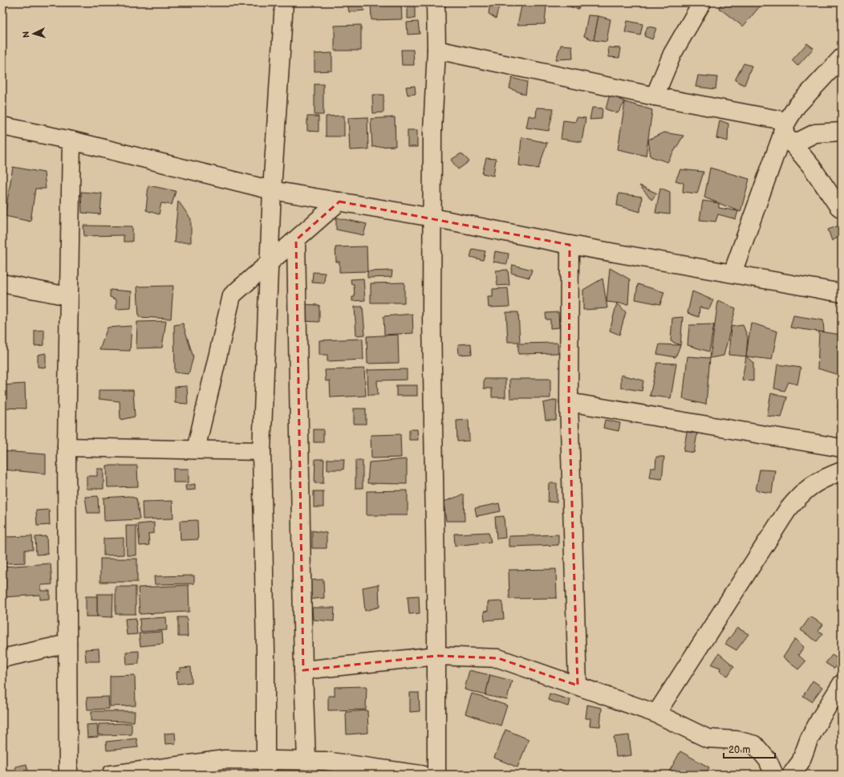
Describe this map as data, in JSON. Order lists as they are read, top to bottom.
{
  "scale_bar": "20 m",
  "north": "left"
}
